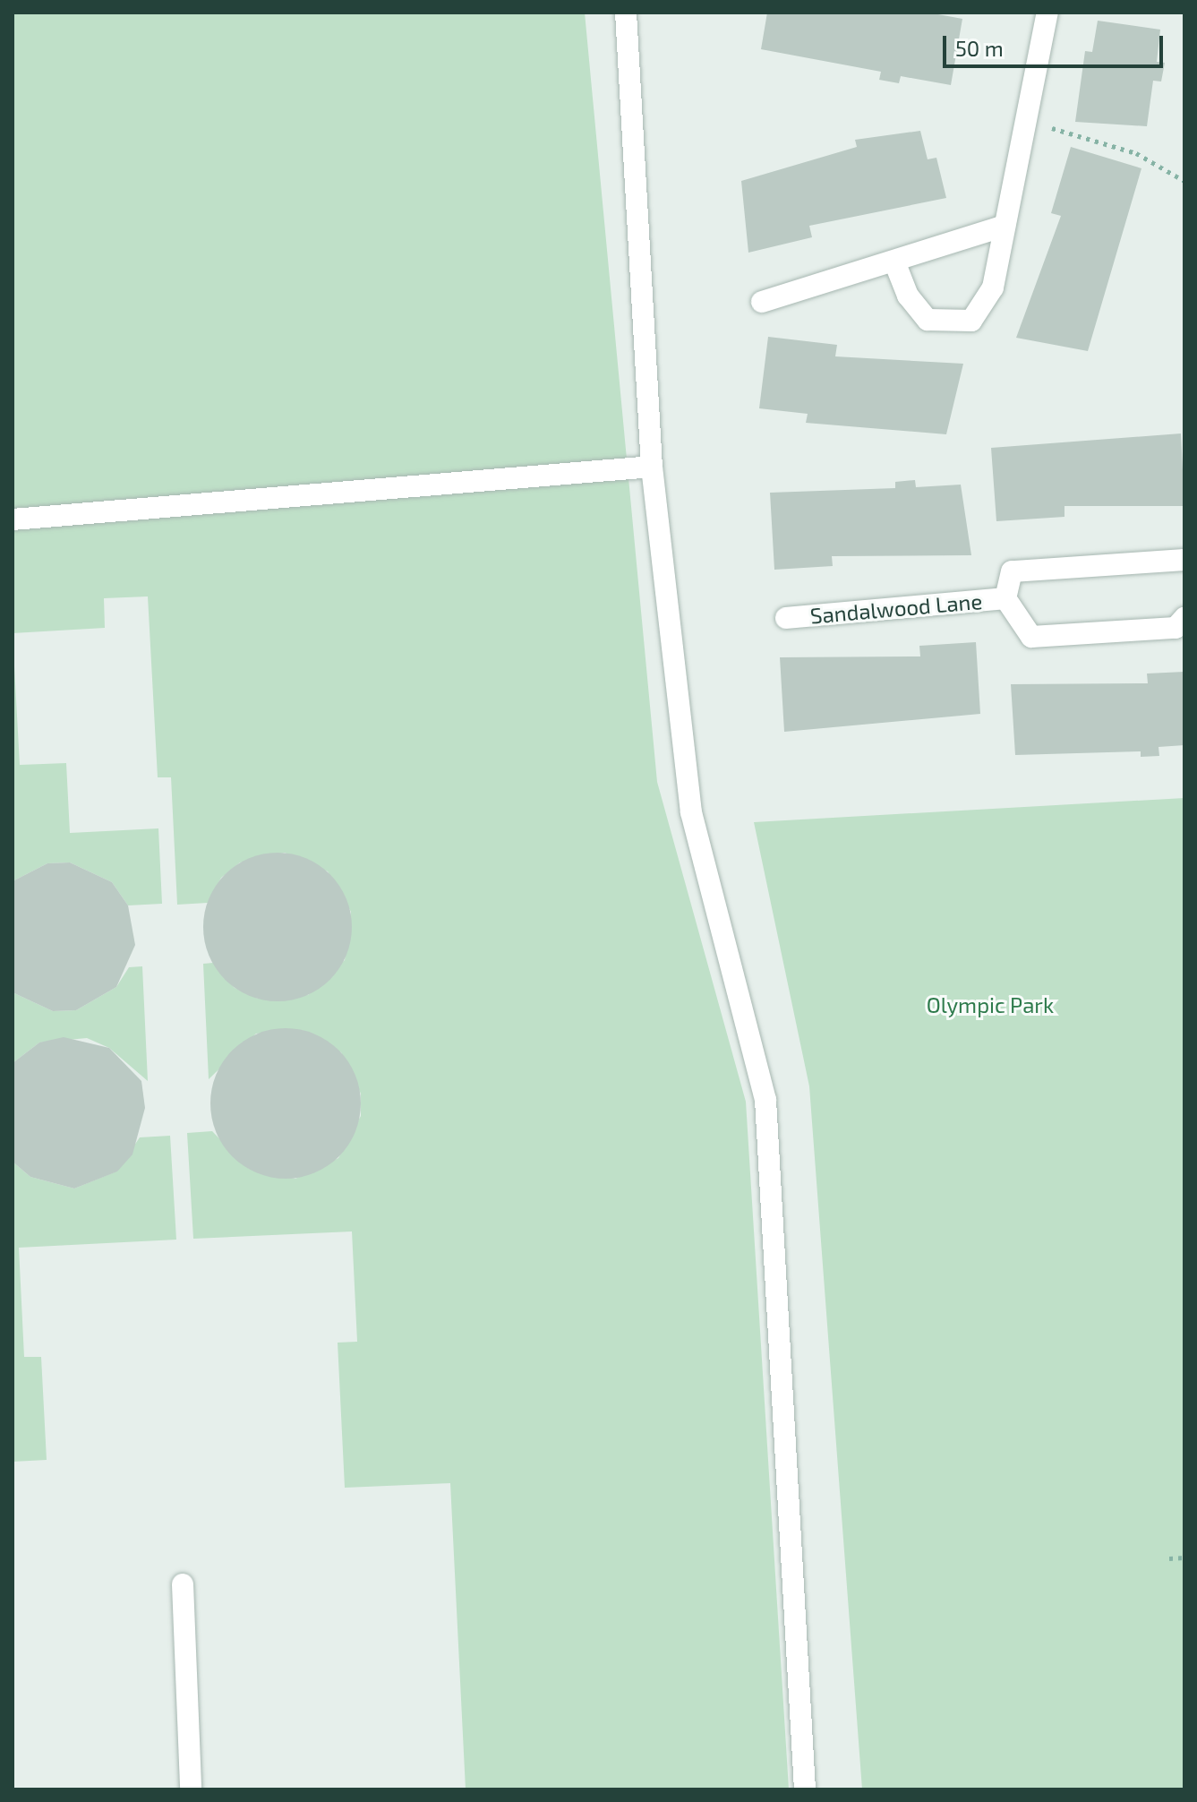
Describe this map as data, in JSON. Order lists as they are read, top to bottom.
{
  "streets": {
    "street": ["Sandalwood Lane"]
  },
  "parks": ["Olympic Park"],
  "scale_bar": "50 m"
}
